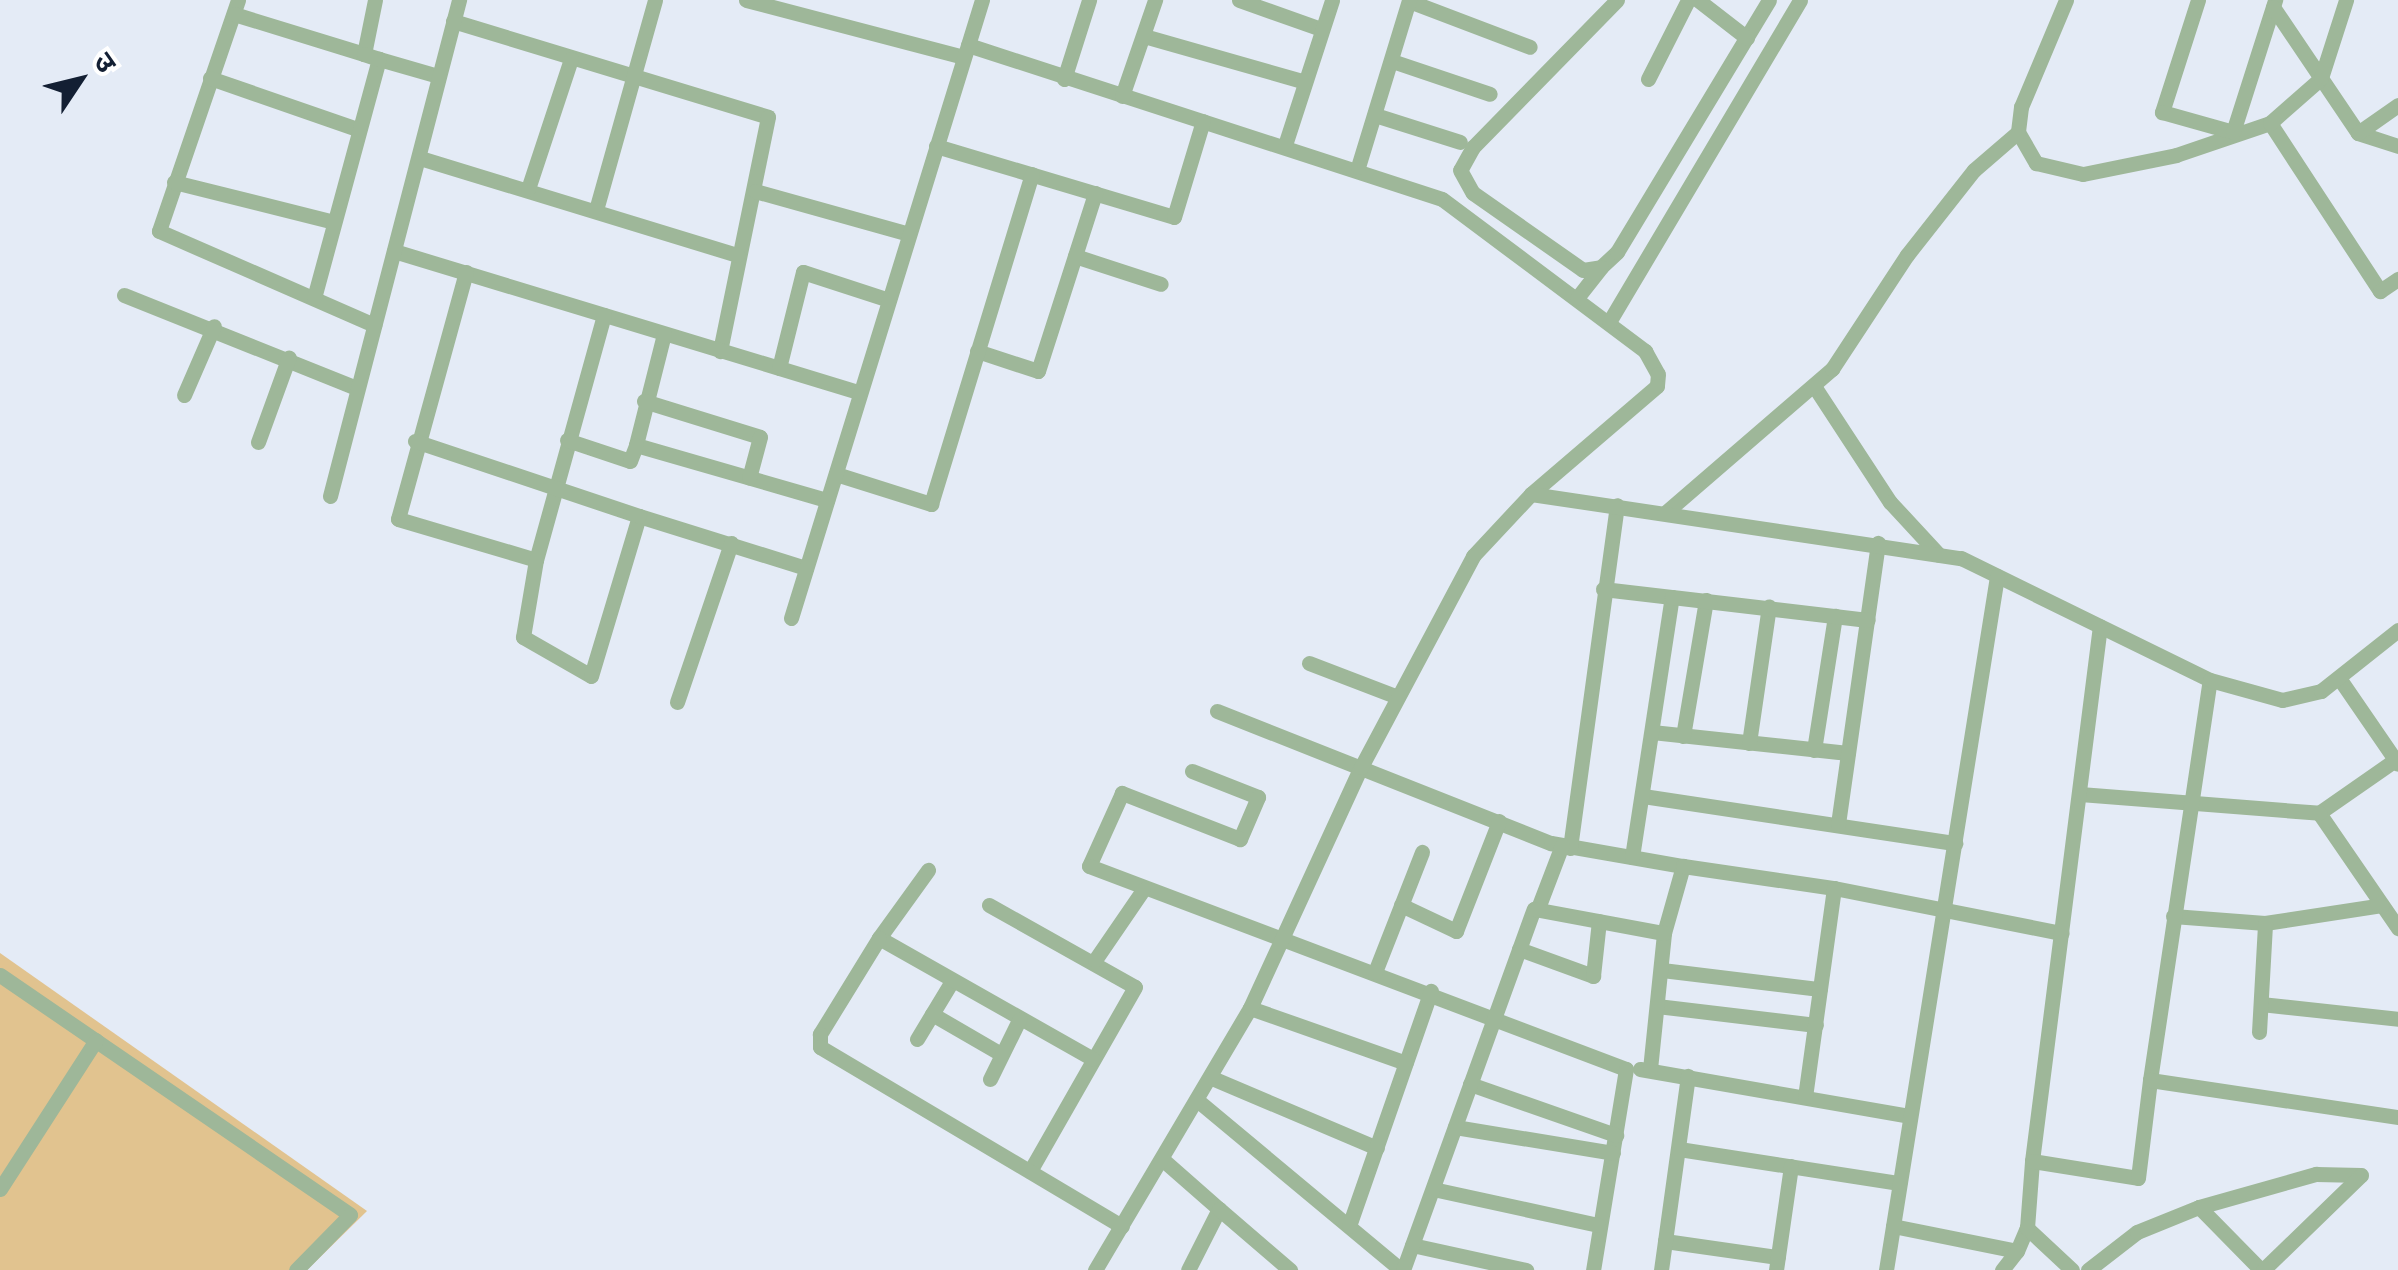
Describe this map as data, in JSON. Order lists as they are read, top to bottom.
{
  "north": "top right"
}
